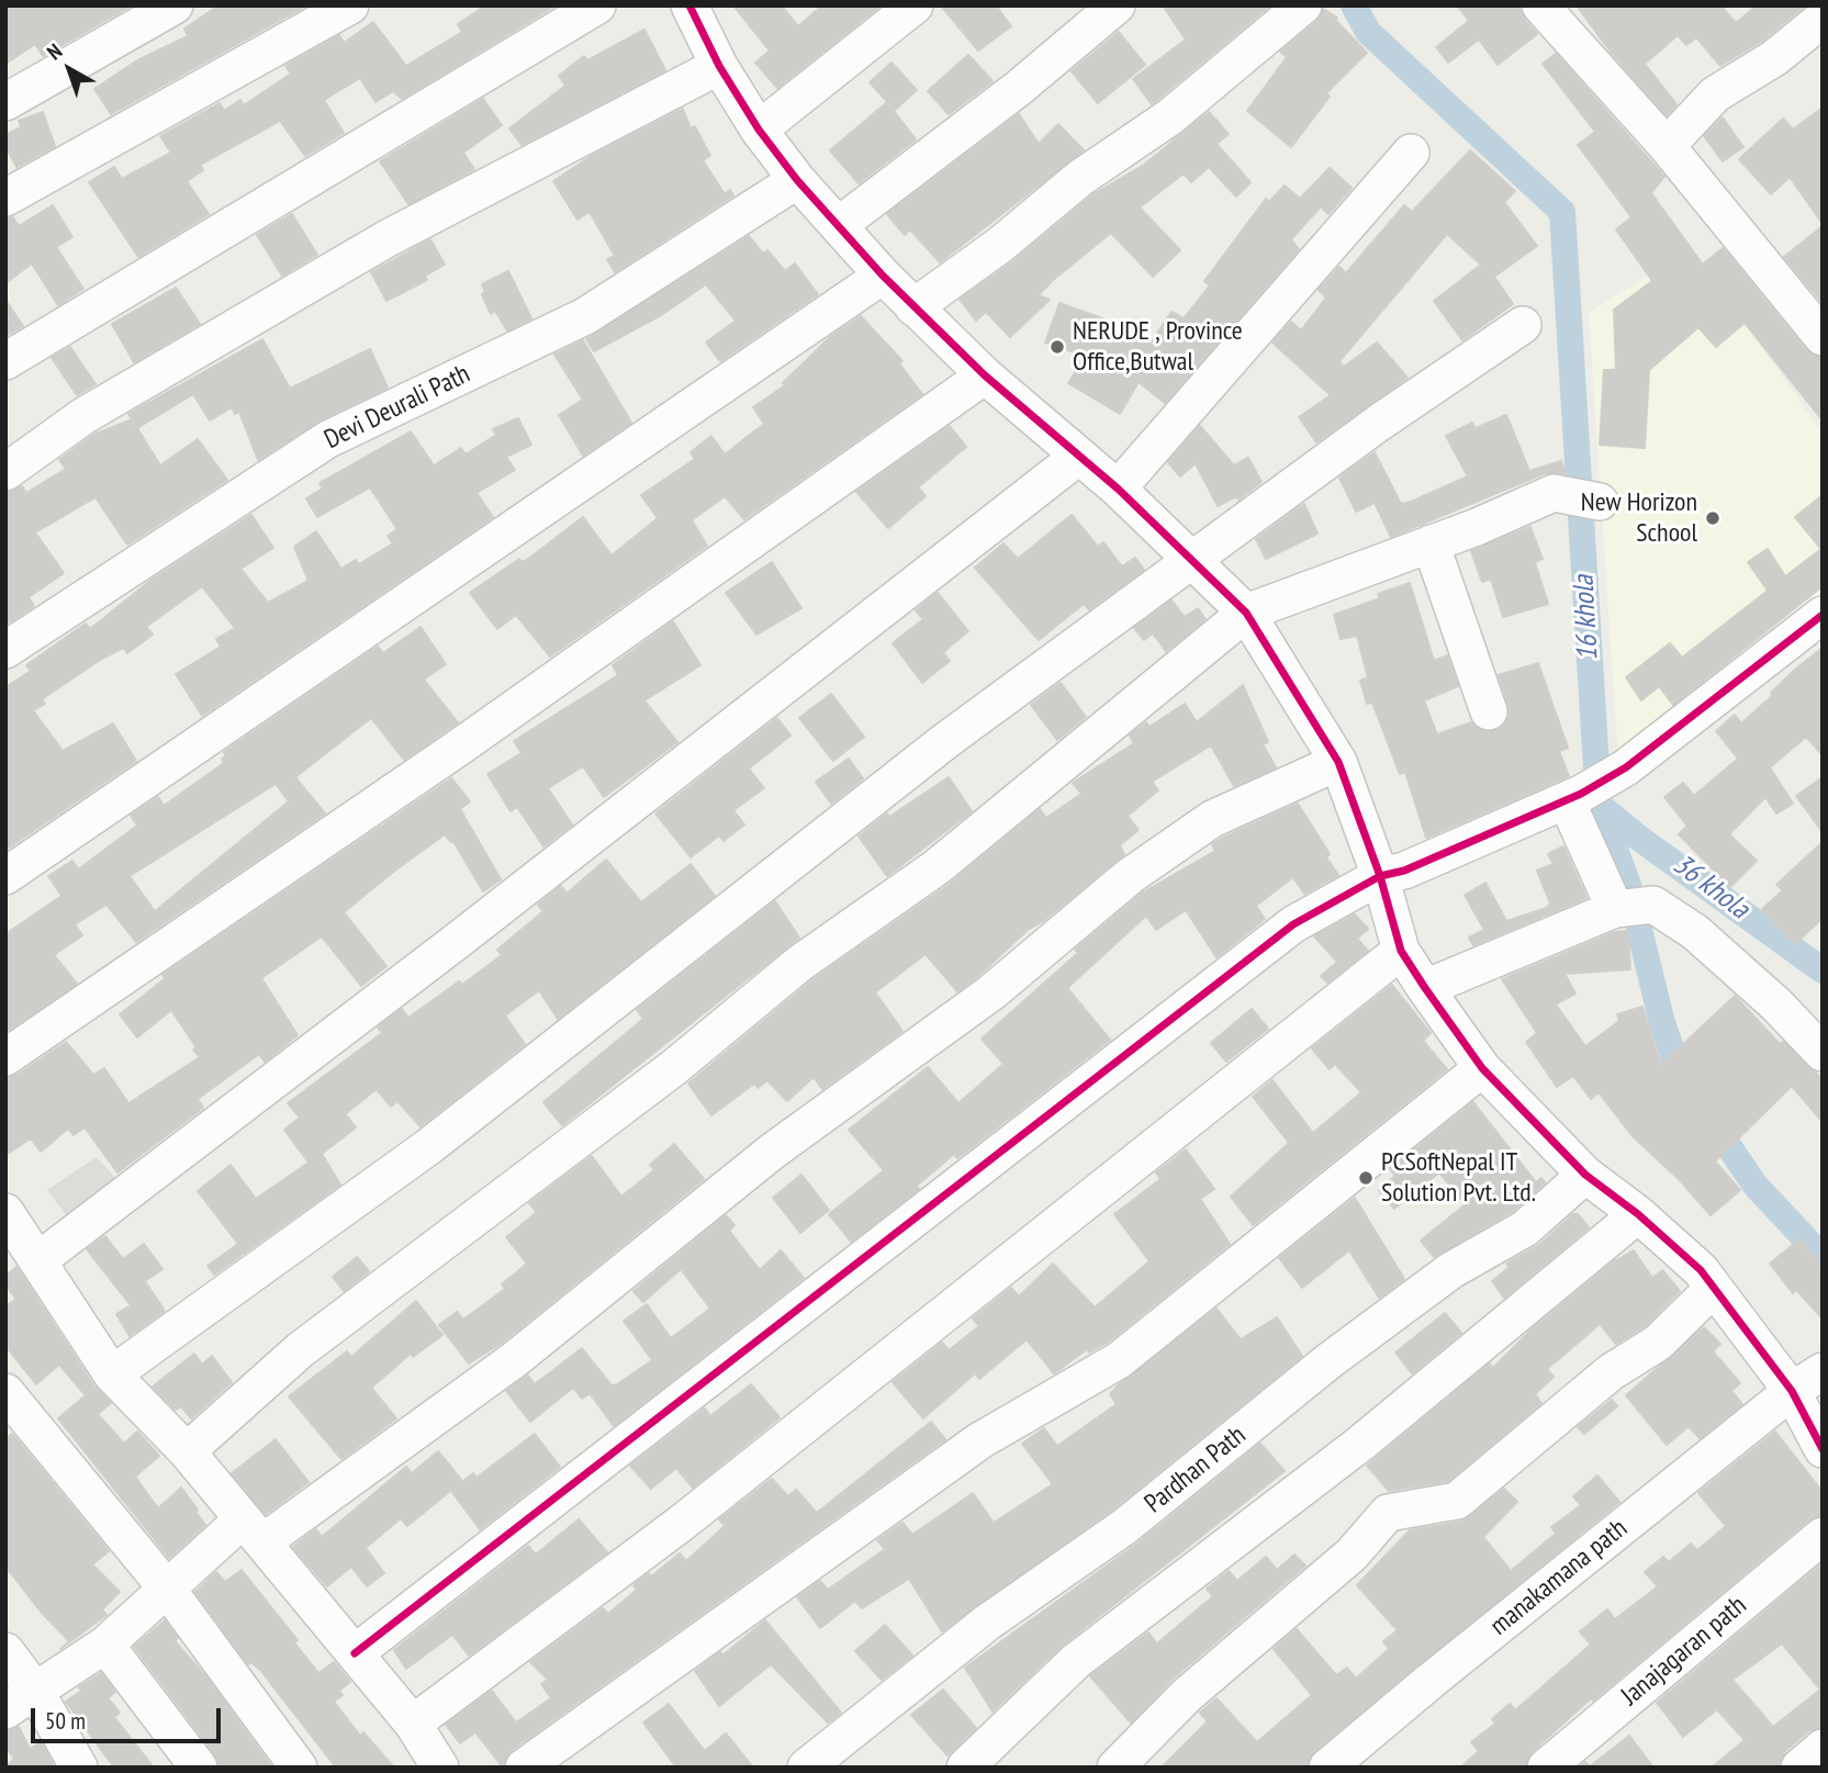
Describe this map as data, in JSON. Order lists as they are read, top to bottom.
{
  "streets": {
    "street": [
      "Devi Deurali Path",
      "Pardhan Path",
      "manakamana path",
      "Janajagaran path"
    ]
  },
  "water": ["16 khola", "36 khola"],
  "places": ["NERUDE , Province Office,Butwal", "New Horizon School", "PCSoftNepal IT Solution Pvt. Ltd."],
  "scale_bar": "50 m",
  "north": "top left"
}
